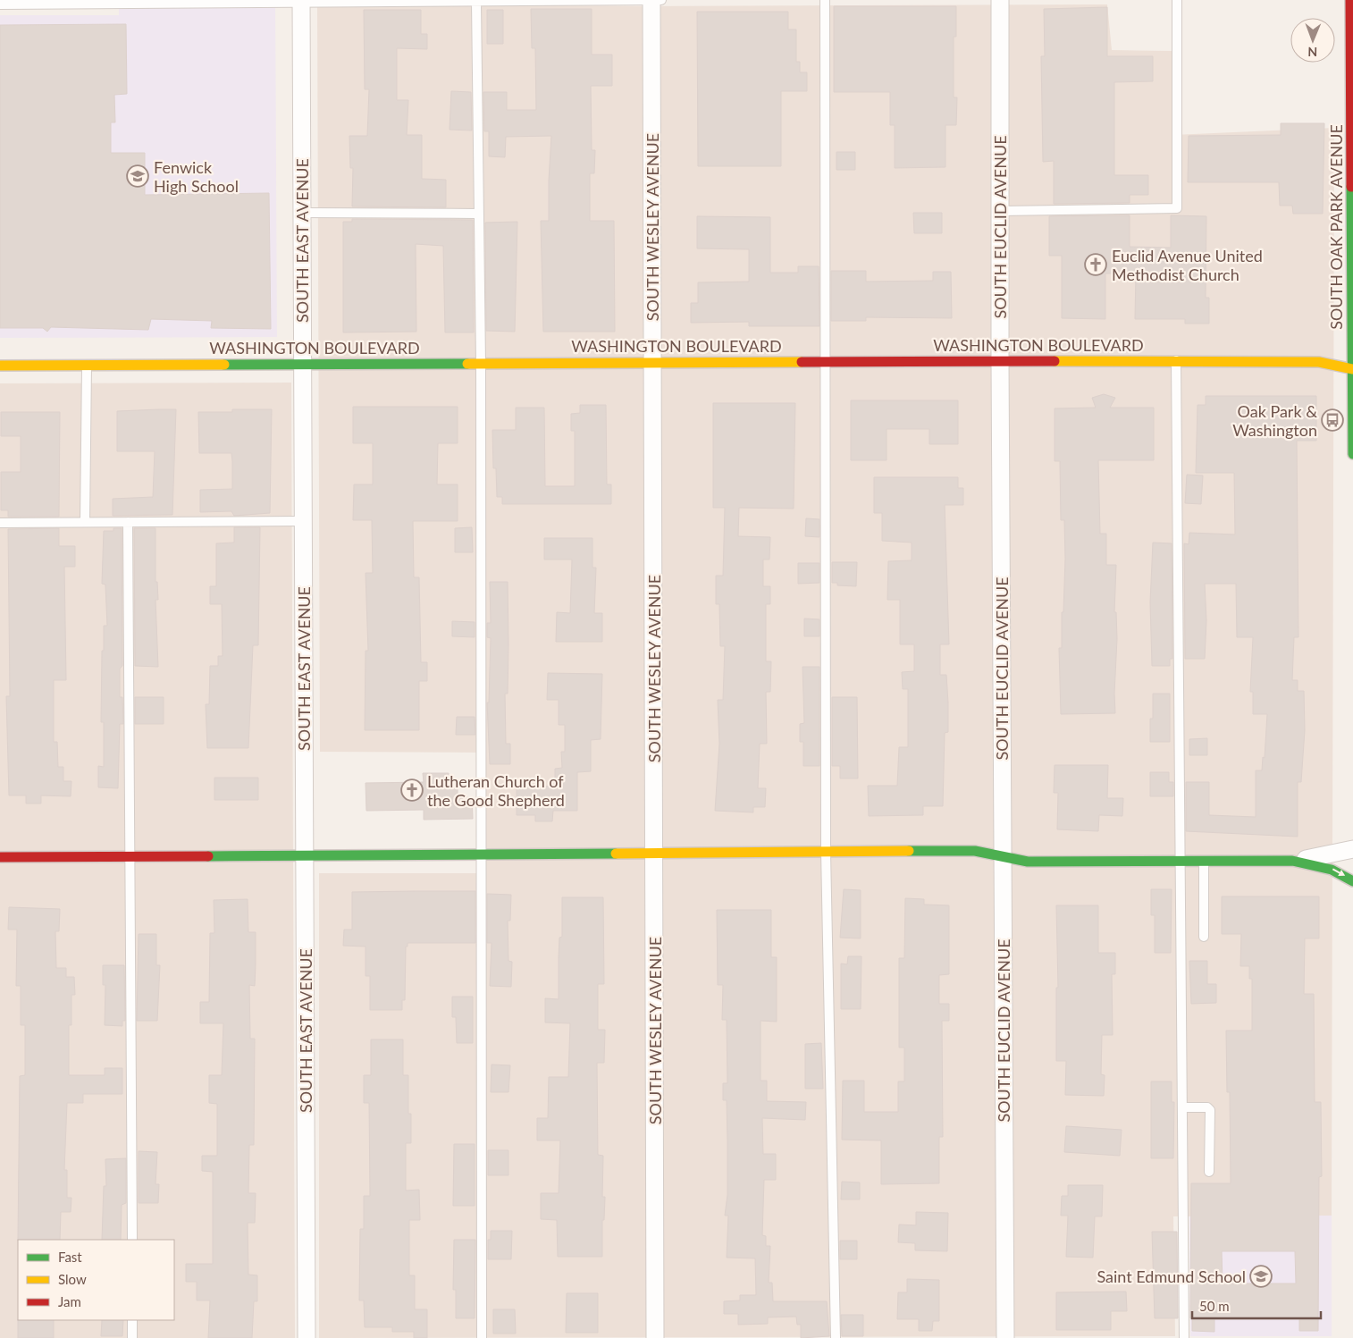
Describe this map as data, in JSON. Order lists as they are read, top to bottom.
{
  "streets": {
    "street": [
      "SOUTH WESLEY AVENUE",
      "SOUTH EUCLID AVENUE",
      "SOUTH OAK PARK AVENUE",
      "SOUTH EAST AVENUE",
      "WASHINGTON BOULEVARD"
    ]
  },
  "crossings": [
    ["SOUTH WESLEY AVENUE", "WASHINGTON BOULEVARD"],
    ["SOUTH EUCLID AVENUE", "WASHINGTON BOULEVARD"],
    ["SOUTH OAK PARK AVENUE", "WASHINGTON BOULEVARD"],
    ["SOUTH EAST AVENUE", "WASHINGTON BOULEVARD"]
  ],
  "places": {
    "school or university": ["Fenwick High School", "Saint Edmund School"],
    "church": ["Euclid Avenue United Methodist Church", "Lutheran Church of the Good Shepherd"],
    "bus stop": ["Oak Park & Washington"]
  },
  "legend": ["Fast", "Slow", "Jam"],
  "scale_bar": "50 m",
  "north": "bottom"
}
